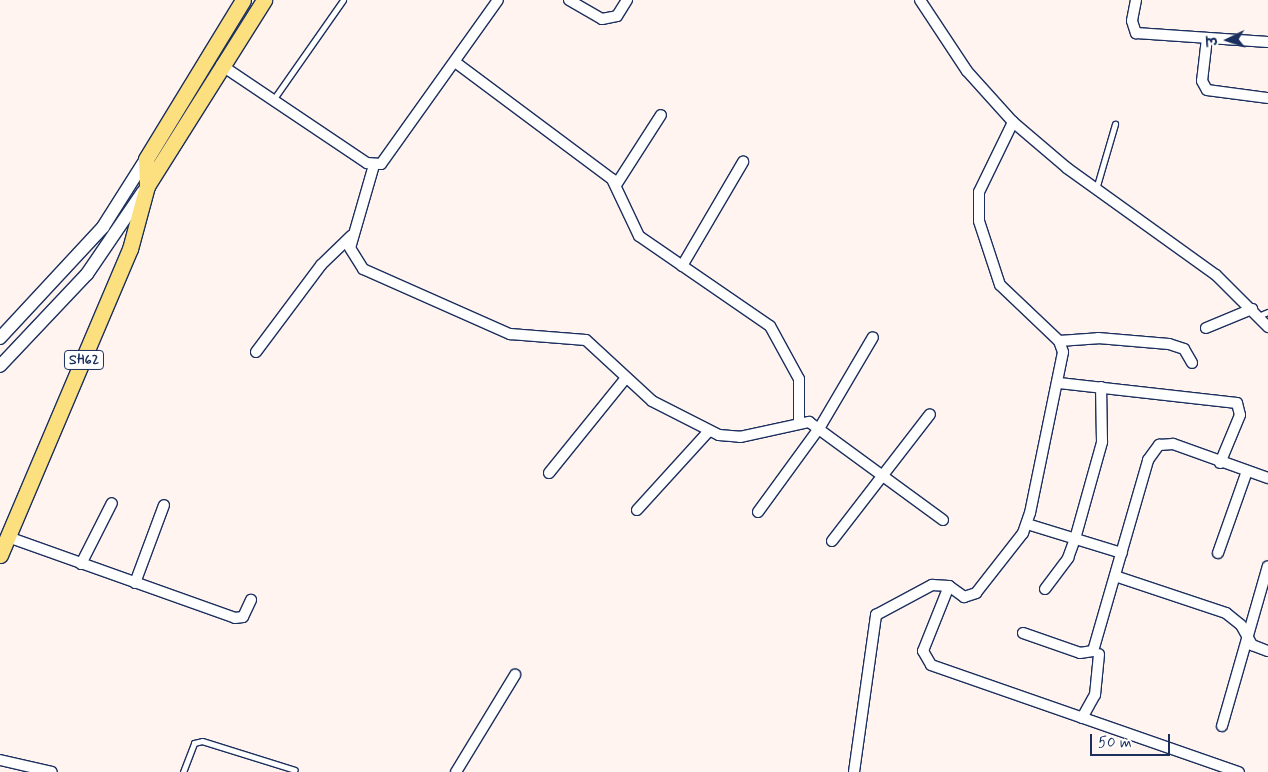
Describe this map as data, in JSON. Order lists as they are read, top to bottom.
{
  "streets": {
    "main road": ["SH62"]
  },
  "scale_bar": "50 m",
  "north": "left"
}
